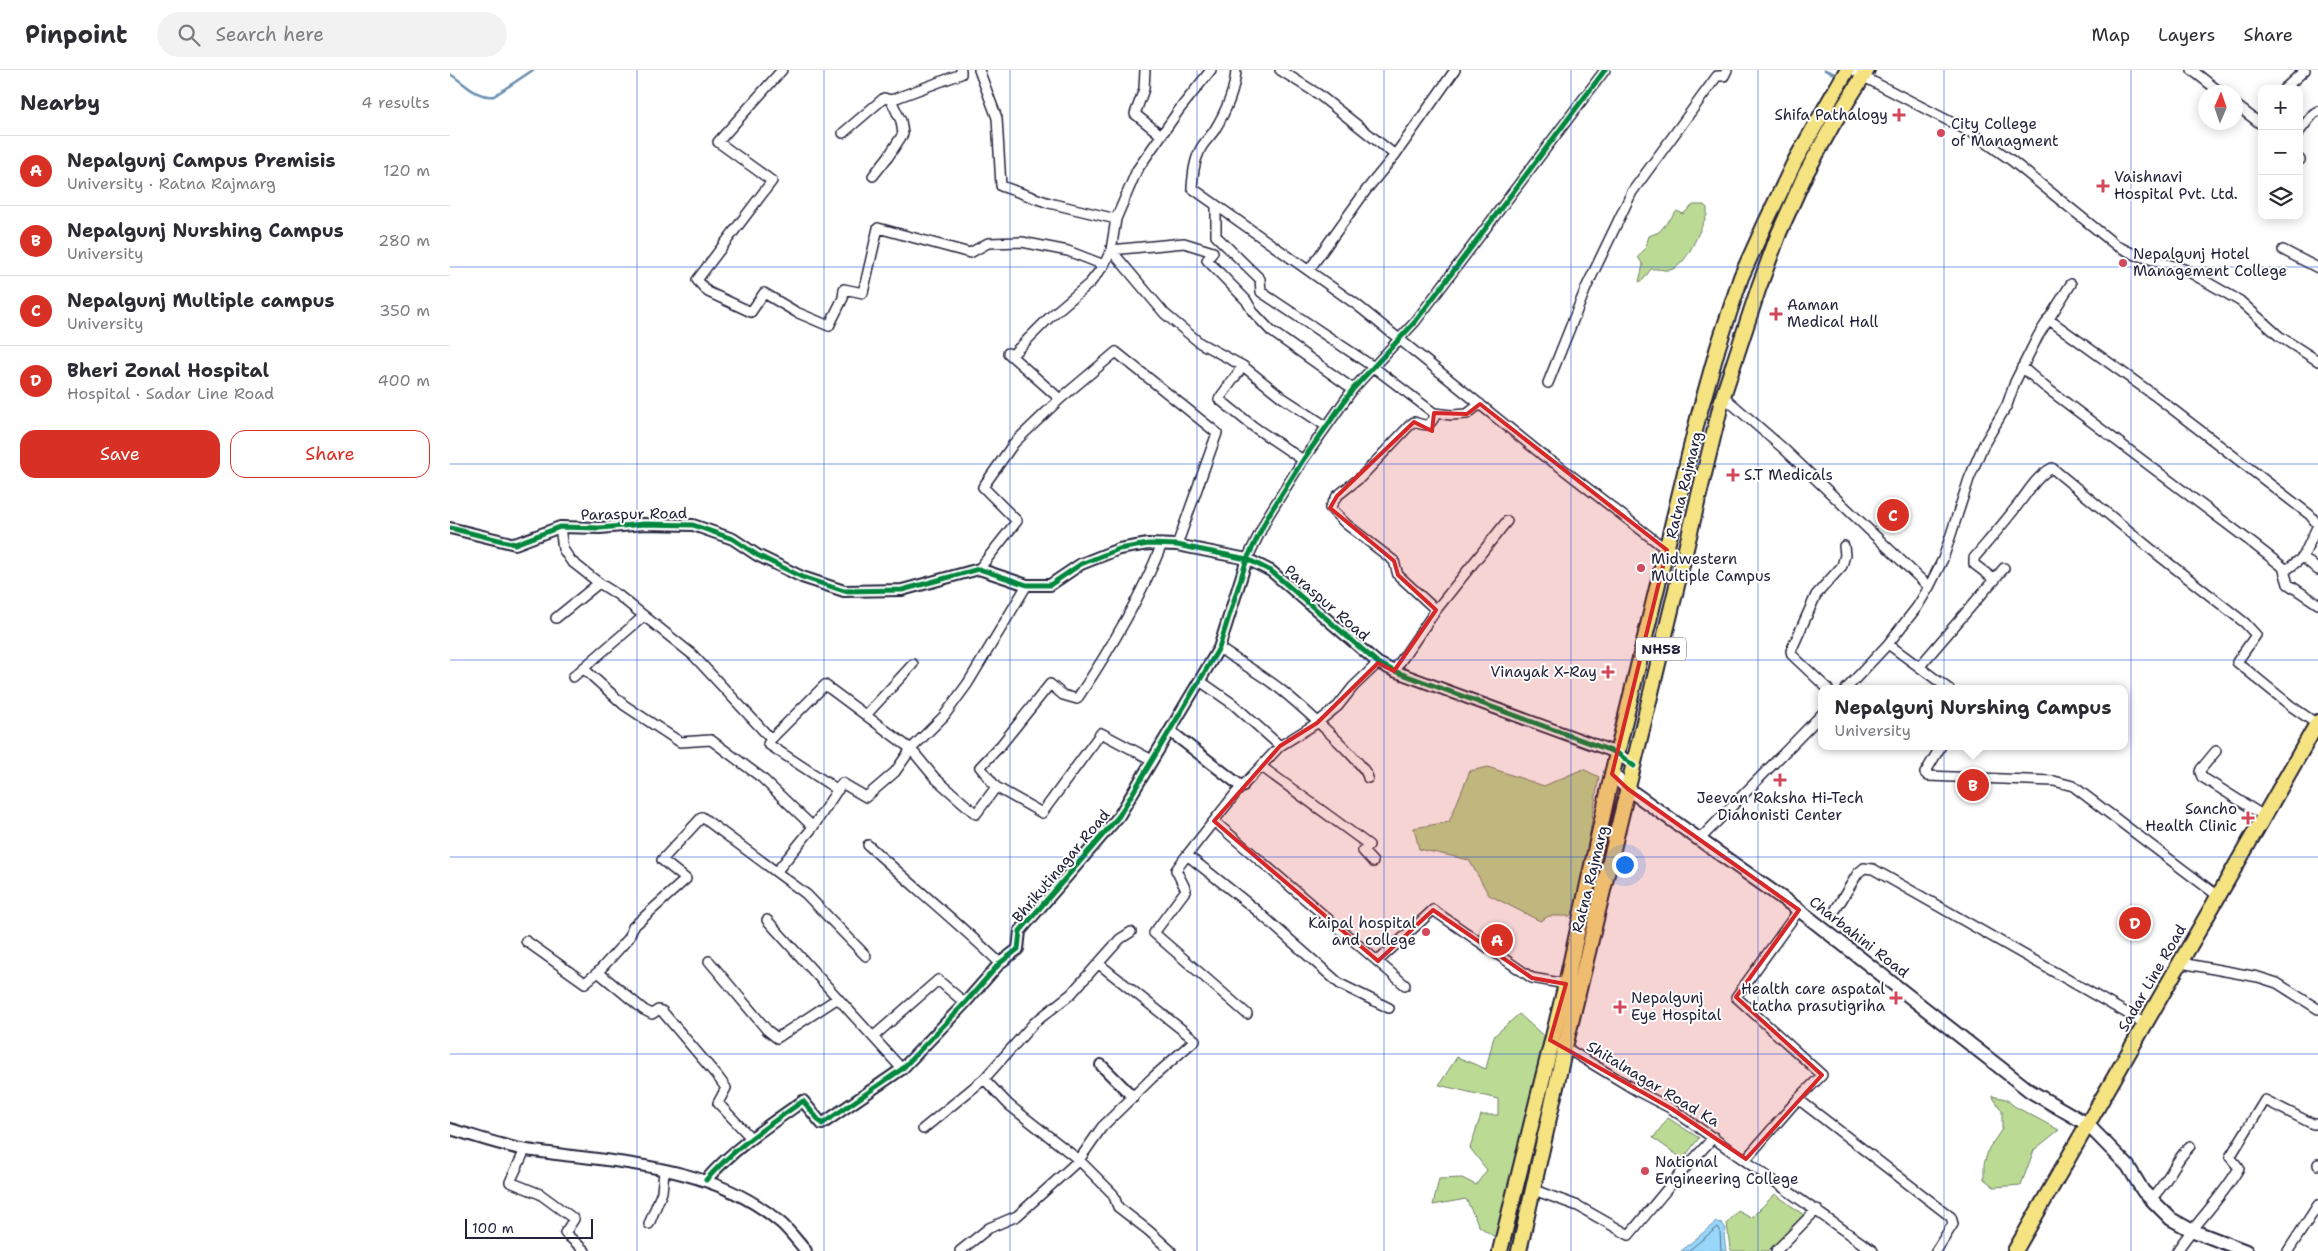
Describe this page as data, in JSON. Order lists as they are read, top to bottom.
{
  "streets": {
    "main road": [
      "Ratna Rajmarg",
      "NH58",
      "Charbahini Road",
      "Sadar Line Road"
    ],
    "street": ["Paraspur Road", "Bhrikutinagar Road", "Shitalnagar Road Ka"]
  },
  "crossings": [
    ["Ratna Rajmarg", "Paraspur Road"],
    ["Ratna Rajmarg", "Charbahini Road"],
    ["Ratna Rajmarg", "Shitalnagar Road Ka"],
    ["Paraspur Road", "Bhrikutinagar Road"],
    ["Charbahini Road", "Sadar Line Road"]
  ],
  "places": {
    "health": [
      "Shifa Pathalogy",
      "Vaishnavi Hospital Pvt. Ltd.",
      "Aaman Medical Hall",
      "S.T Medicals",
      "Vinayak X-Ray",
      "Jeevan Raksha Hi-Tech Diahonisti Center",
      "Sancho Health Clinic",
      "Health care aspatal tatha prasutigriha",
      "Nepalgunj Eye Hospital"
    ],
    "other": [
      "City College of Managment",
      "Nepalgunj Hotel Management College",
      "Midwestern Multiple Campus",
      "Kaipal hospital and college",
      "National Engineering College"
    ]
  },
  "scale_bar": "100 m",
  "north": "top",
  "page": {
    "header": "Pinpoint",
    "search": "Search here",
    "nav": ["Map", "Layers", "Share"],
    "heading": ["Nearby", "4 results"],
    "map_buttons": ["+", "−"],
    "list": [
      {
        "mark": "A",
        "name": "Nepalgunj Campus Premisis",
        "note": "University · Ratna Rajmarg",
        "value": "120 m"
      },
      {
        "mark": "B",
        "name": "Nepalgunj Nurshing Campus",
        "note": "University",
        "value": "280 m"
      },
      {
        "mark": "C",
        "name": "Nepalgunj Multiple campus",
        "note": "University",
        "value": "350 m"
      },
      {
        "mark": "D",
        "name": "Bheri Zonal Hospital",
        "note": "Hospital · Sadar Line Road",
        "value": "400 m"
      }
    ],
    "buttons": ["Save", "Share"],
    "pins": [
      "C",
      "B",
      "D",
      "A"
    ],
    "popup": ["Nepalgunj Nurshing Campus", "University"],
    "scale": "100 m"
  }
}
